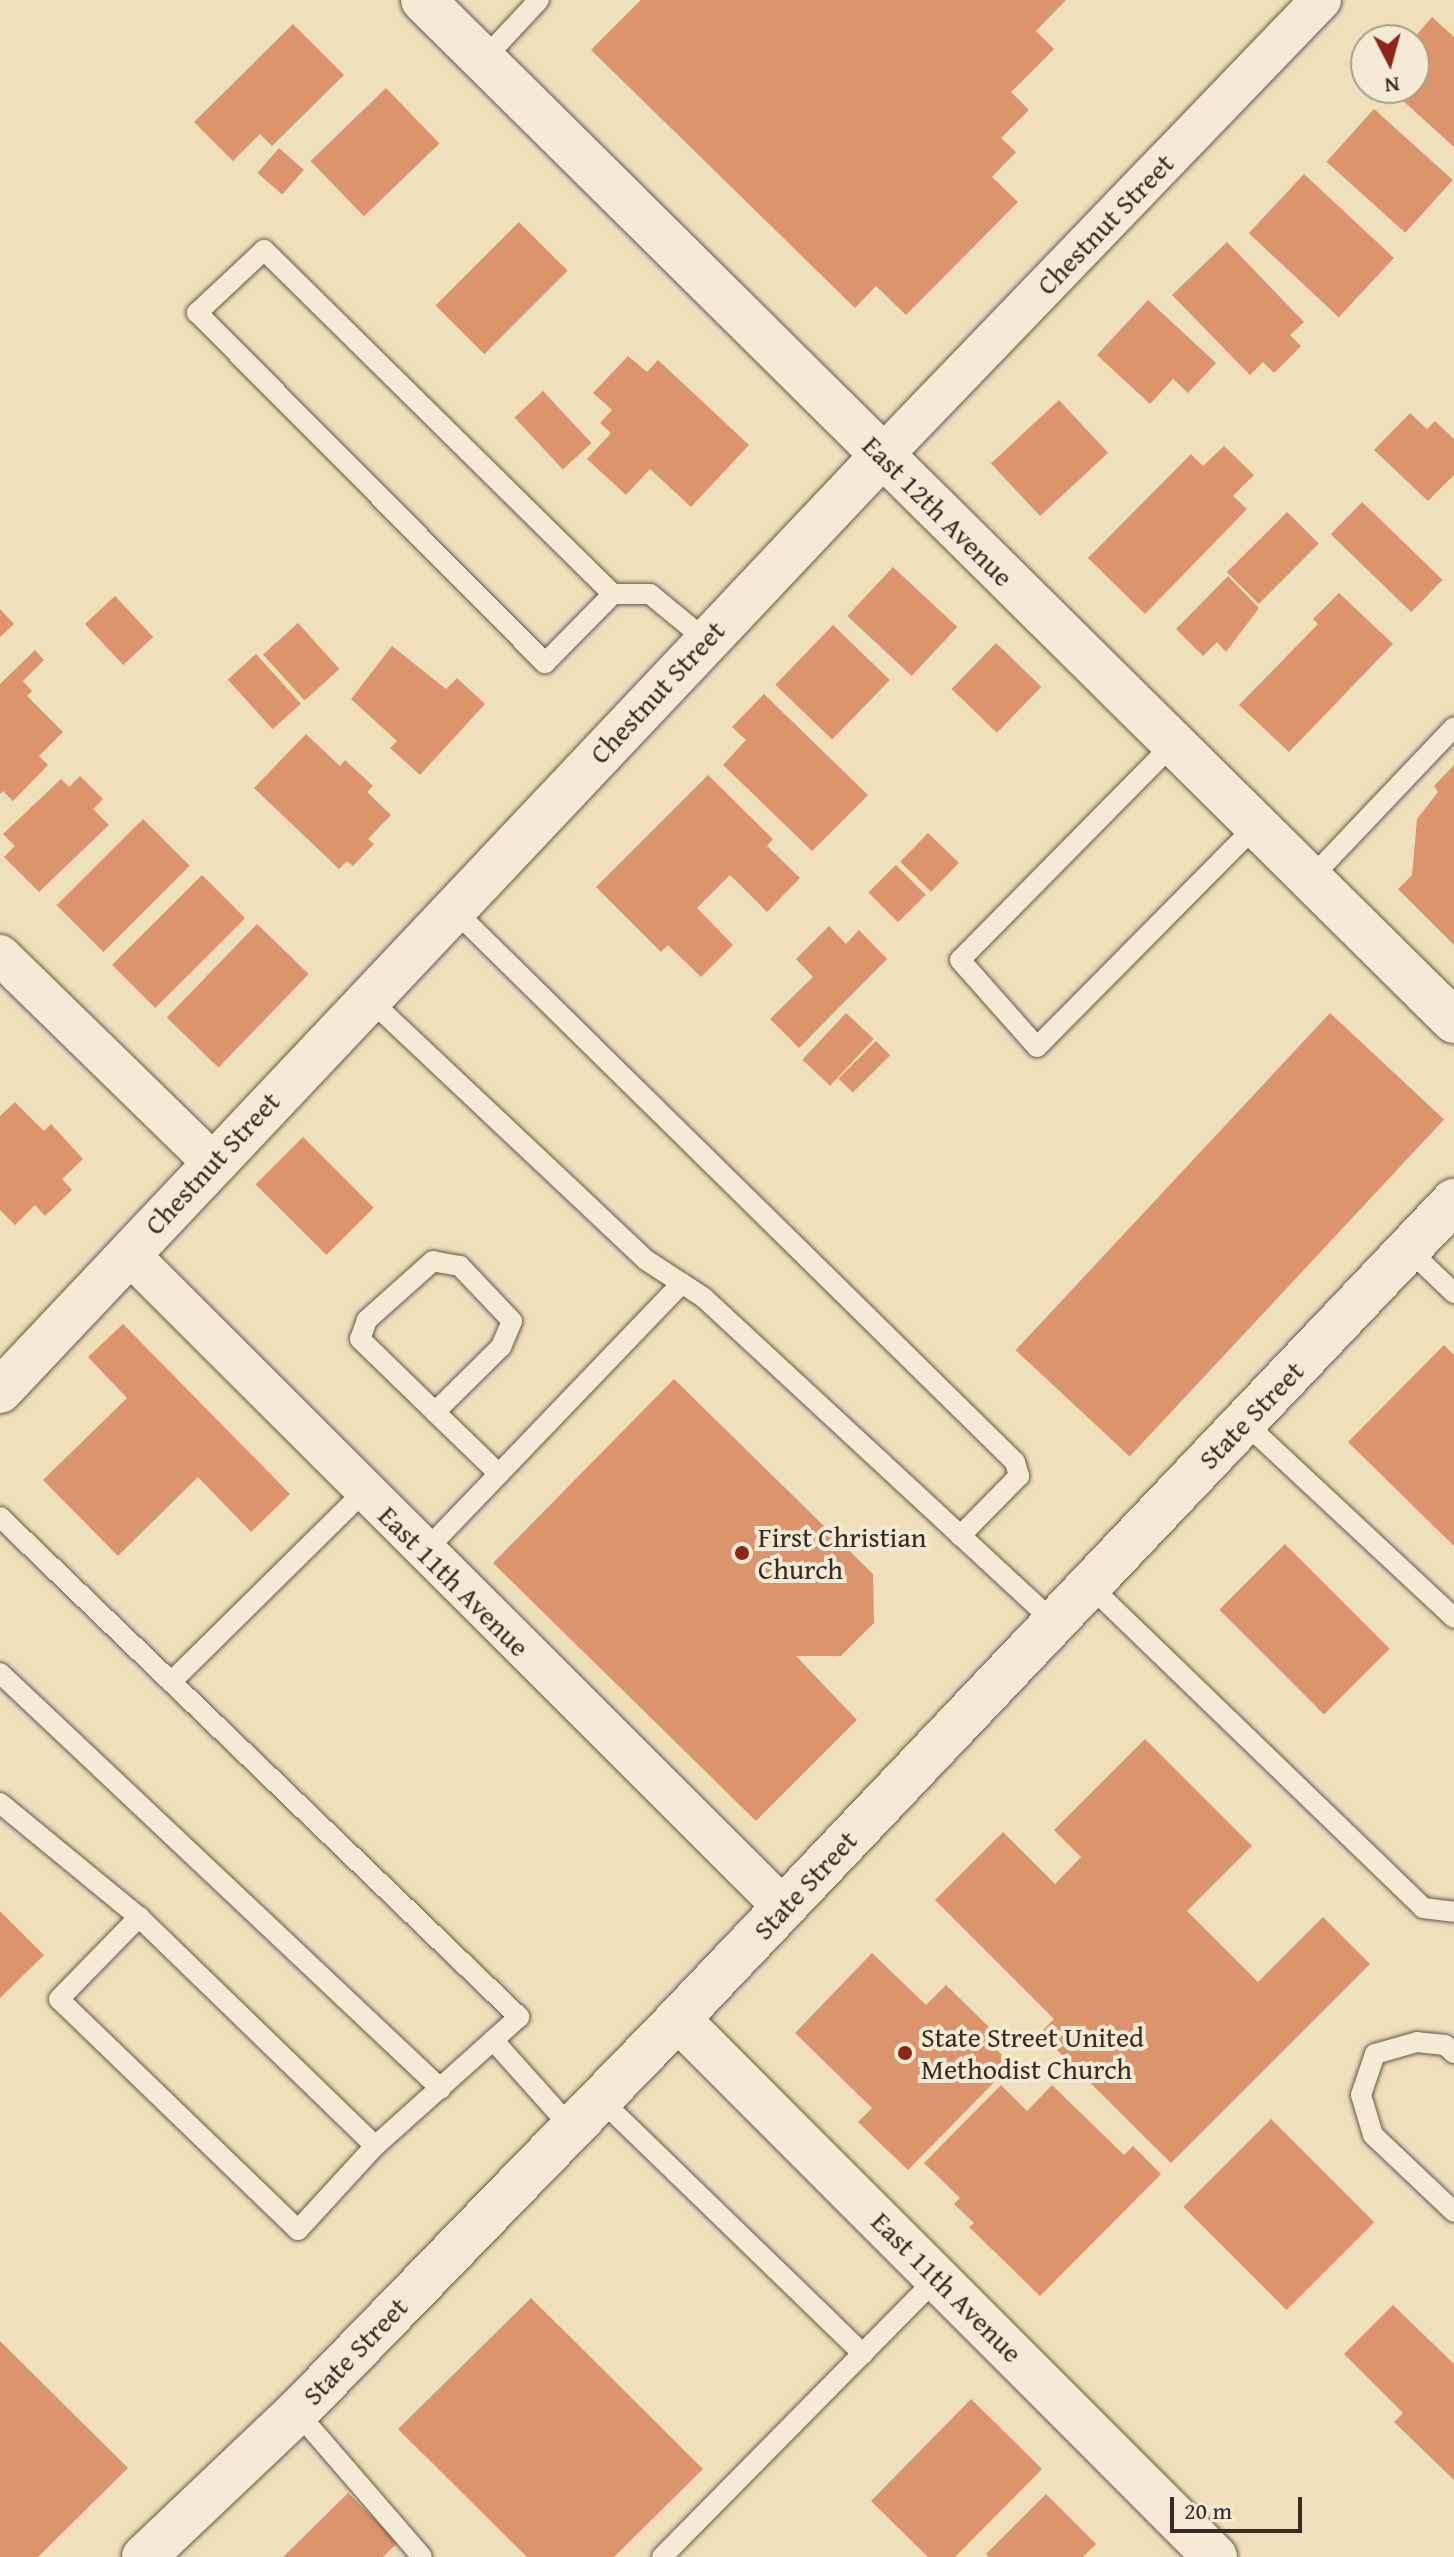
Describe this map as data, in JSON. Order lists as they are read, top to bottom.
{
  "streets": {
    "street": [
      "Chestnut Street",
      "East 12th Avenue",
      "State Street",
      "East 11th Avenue"
    ]
  },
  "crossings": [
    ["Chestnut Street", "East 12th Avenue"],
    ["Chestnut Street", "East 11th Avenue"],
    ["State Street", "East 11th Avenue"]
  ],
  "places": ["First Christian Church", "State Street United Methodist Church"],
  "scale_bar": "20 m",
  "north": "bottom"
}
